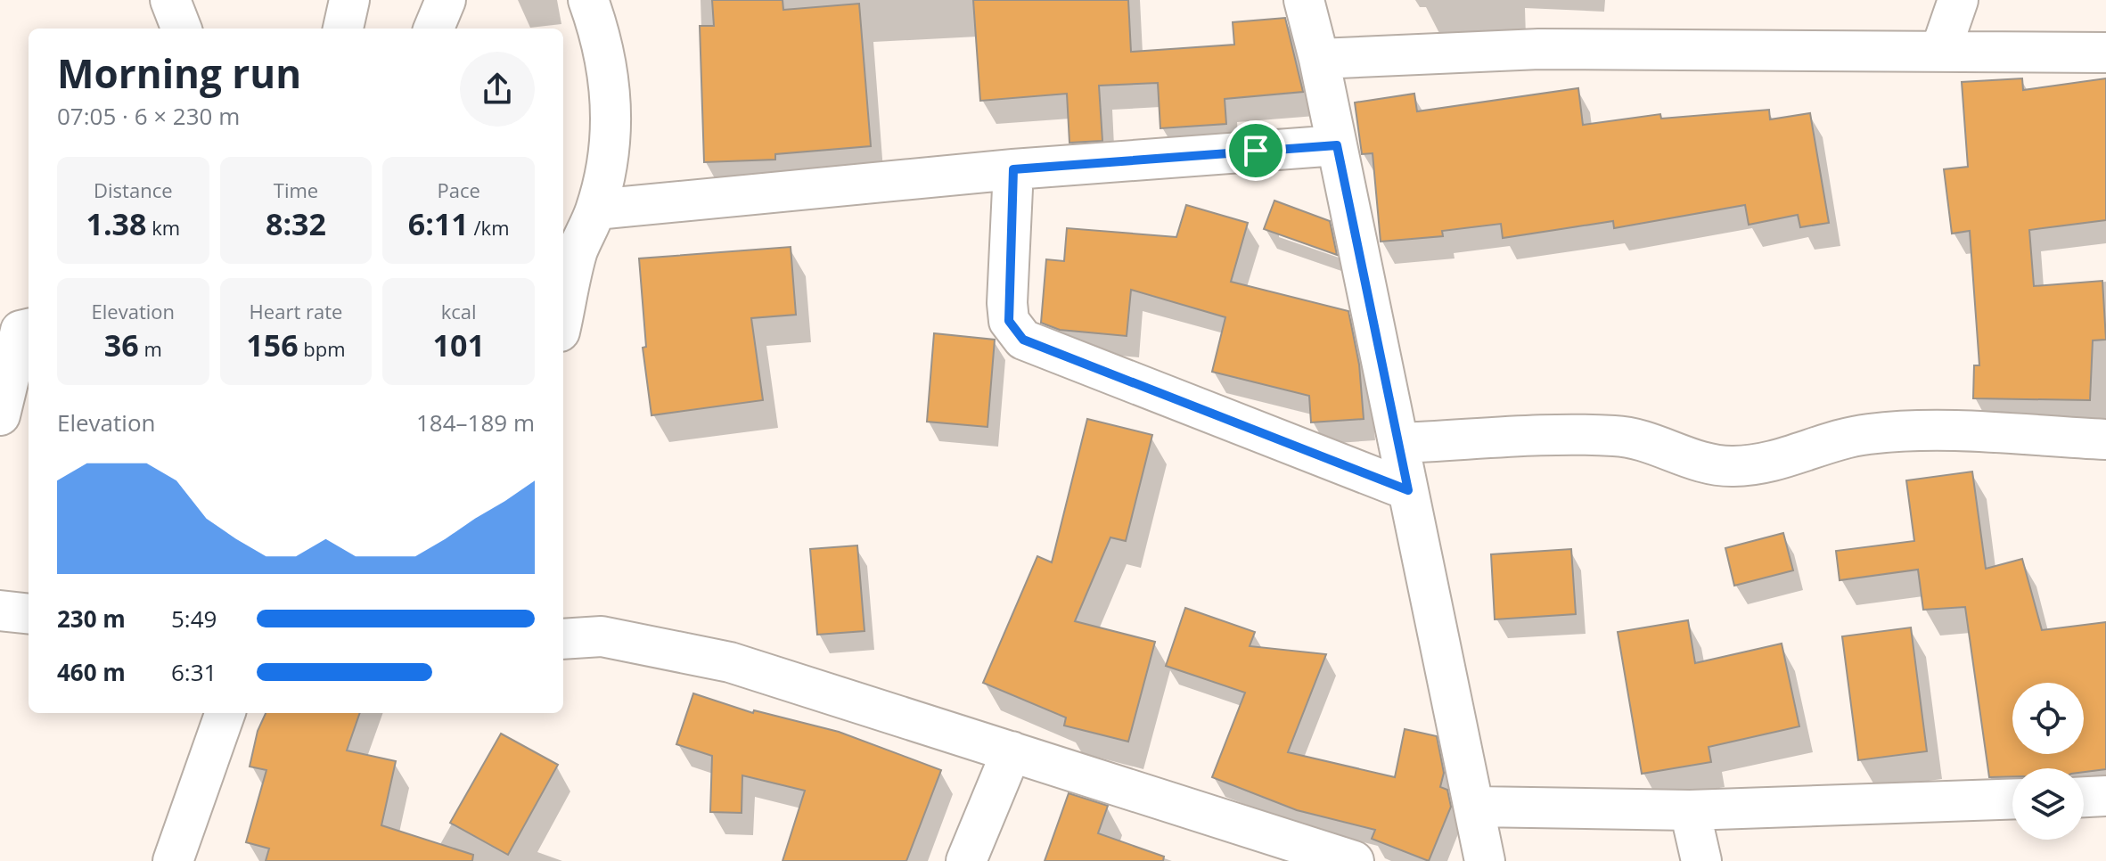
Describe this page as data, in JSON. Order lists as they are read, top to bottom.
{
  "page": {
    "heading": ["Morning run", "07:05 · 6 × 230 m"],
    "stats": [
      ["Distance", "1.38 km"],
      ["Time", "8:32"],
      ["Pace", "6:11 /km"],
      ["Elevation", "36 m"],
      ["Heart rate", "156 bpm"],
      ["kcal", "101"]
    ],
    "chart": ["Elevation", "184–189 m"],
    "list": [
      {
        "name": "230 m",
        "note": "5:49"
      },
      {
        "name": "460 m",
        "note": "6:31"
      }
    ]
  }
}
